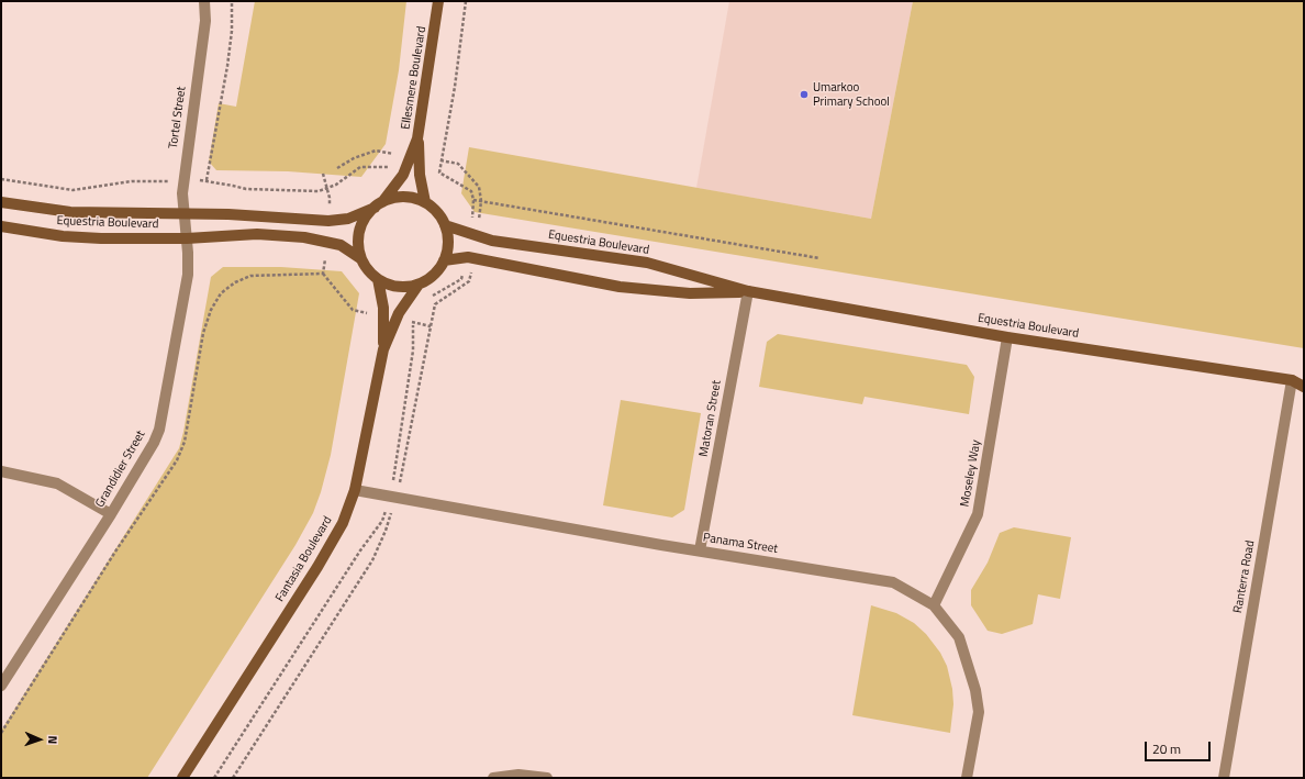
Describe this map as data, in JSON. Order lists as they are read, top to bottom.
{
  "streets": {
    "street": [
      "Ellesmere Boulevard",
      "Tortel Street",
      "Equestria Boulevard",
      "Matoran Street",
      "Grandidier Street",
      "Moseley Way",
      "Panama Street",
      "Fantasia Boulevard",
      "Ranterra Road"
    ]
  },
  "crossings": [
    ["Ellesmere Boulevard", "Equestria Boulevard"],
    ["Ellesmere Boulevard", "Fantasia Boulevard"],
    ["Tortel Street", "Equestria Boulevard"],
    ["Tortel Street", "Grandidier Street"],
    ["Equestria Boulevard", "Matoran Street"],
    ["Equestria Boulevard", "Grandidier Street"],
    ["Equestria Boulevard", "Moseley Way"],
    ["Equestria Boulevard", "Fantasia Boulevard"],
    ["Equestria Boulevard", "Ranterra Road"],
    ["Matoran Street", "Panama Street"],
    ["Moseley Way", "Panama Street"],
    ["Panama Street", "Fantasia Boulevard"]
  ],
  "places": ["Umarkoo Primary School"],
  "scale_bar": "20 m",
  "north": "right"
}
